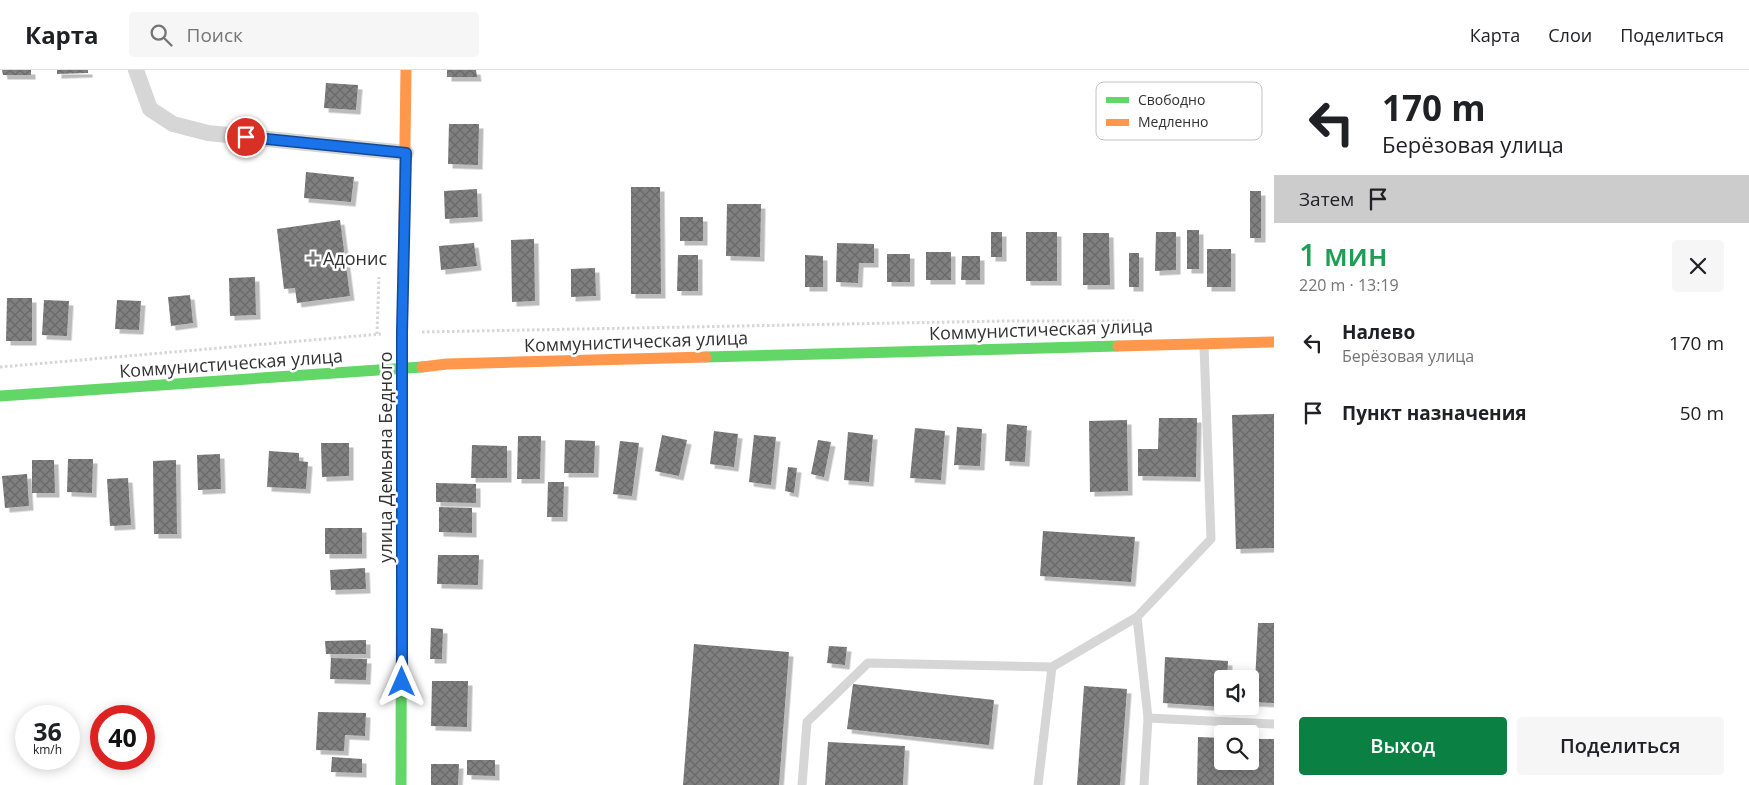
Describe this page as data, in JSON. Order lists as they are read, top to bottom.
{
  "streets": {
    "street": ["Коммунистическая улица", "улица Демьяна Бедного"]
  },
  "crossings": [
    ["Коммунистическая улица", "улица Демьяна Бедного"]
  ],
  "places": {
    "health": ["Адонис"]
  },
  "legend": ["Свободно", "Медленно"],
  "page": {
    "header": "Карта",
    "search": "Поиск",
    "nav": ["Карта", "Слои", "Поделиться"],
    "turn": ["170 m", "Берёзовая улица"],
    "then": "Затем",
    "heading": ["1 мин", "220 m · 13:19"],
    "list": [
      {
        "name": "Налево",
        "note": "Берёзовая улица",
        "value": "170 m"
      },
      {
        "name": "Пункт назначения",
        "value": "50 m"
      }
    ],
    "speed": "36 km/h",
    "limit": "40",
    "buttons": ["Выход", "Поделиться"]
  }
}
